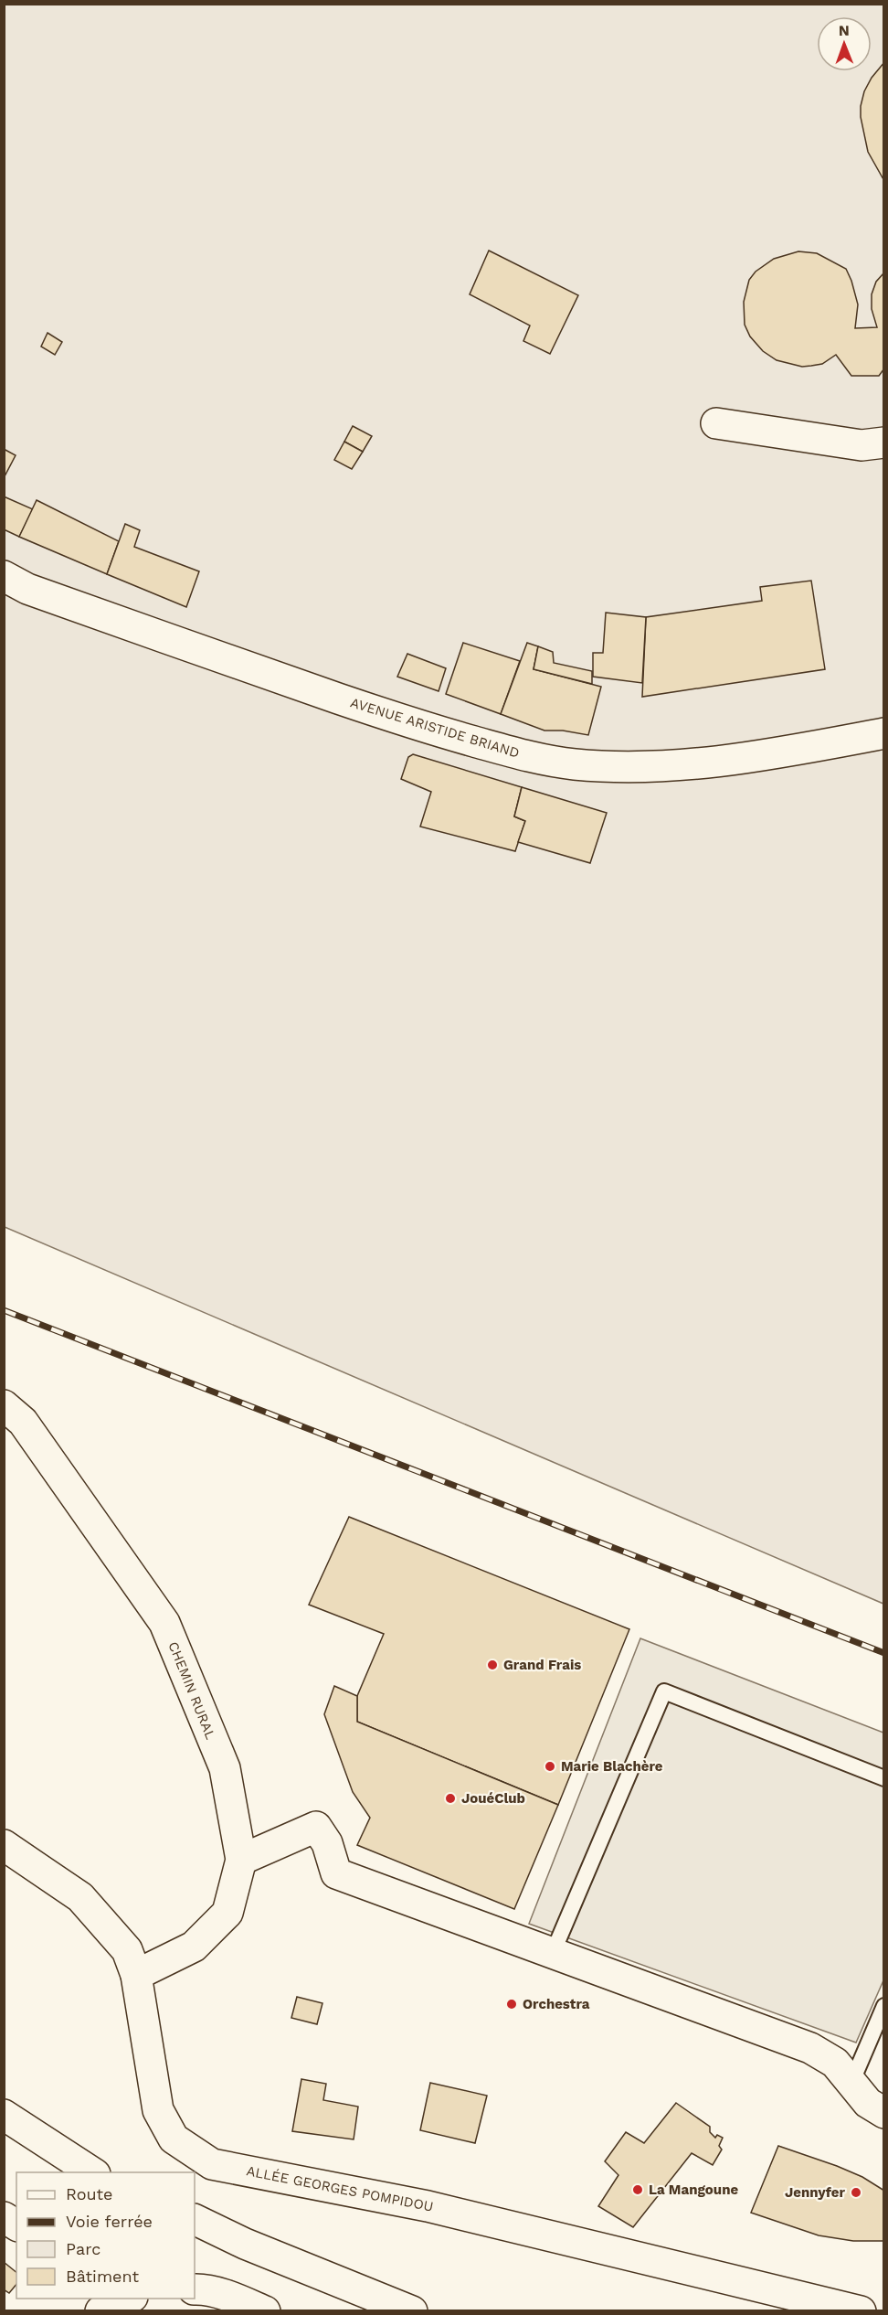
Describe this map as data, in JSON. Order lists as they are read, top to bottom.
{
  "streets": {
    "street": ["AVENUE ARISTIDE BRIAND", "CHEMIN RURAL", "ALLÉE GEORGES POMPIDOU"]
  },
  "crossings": [
    ["CHEMIN RURAL", "ALLÉE GEORGES POMPIDOU"]
  ],
  "places": [
    "Grand Frais",
    "Marie Blachère",
    "JouéClub",
    "Orchestra",
    "La Mangoune",
    "Jennyfer"
  ],
  "legend": [
    "Route",
    "Voie ferrée",
    "Parc",
    "Bâtiment"
  ],
  "north": "top"
}
